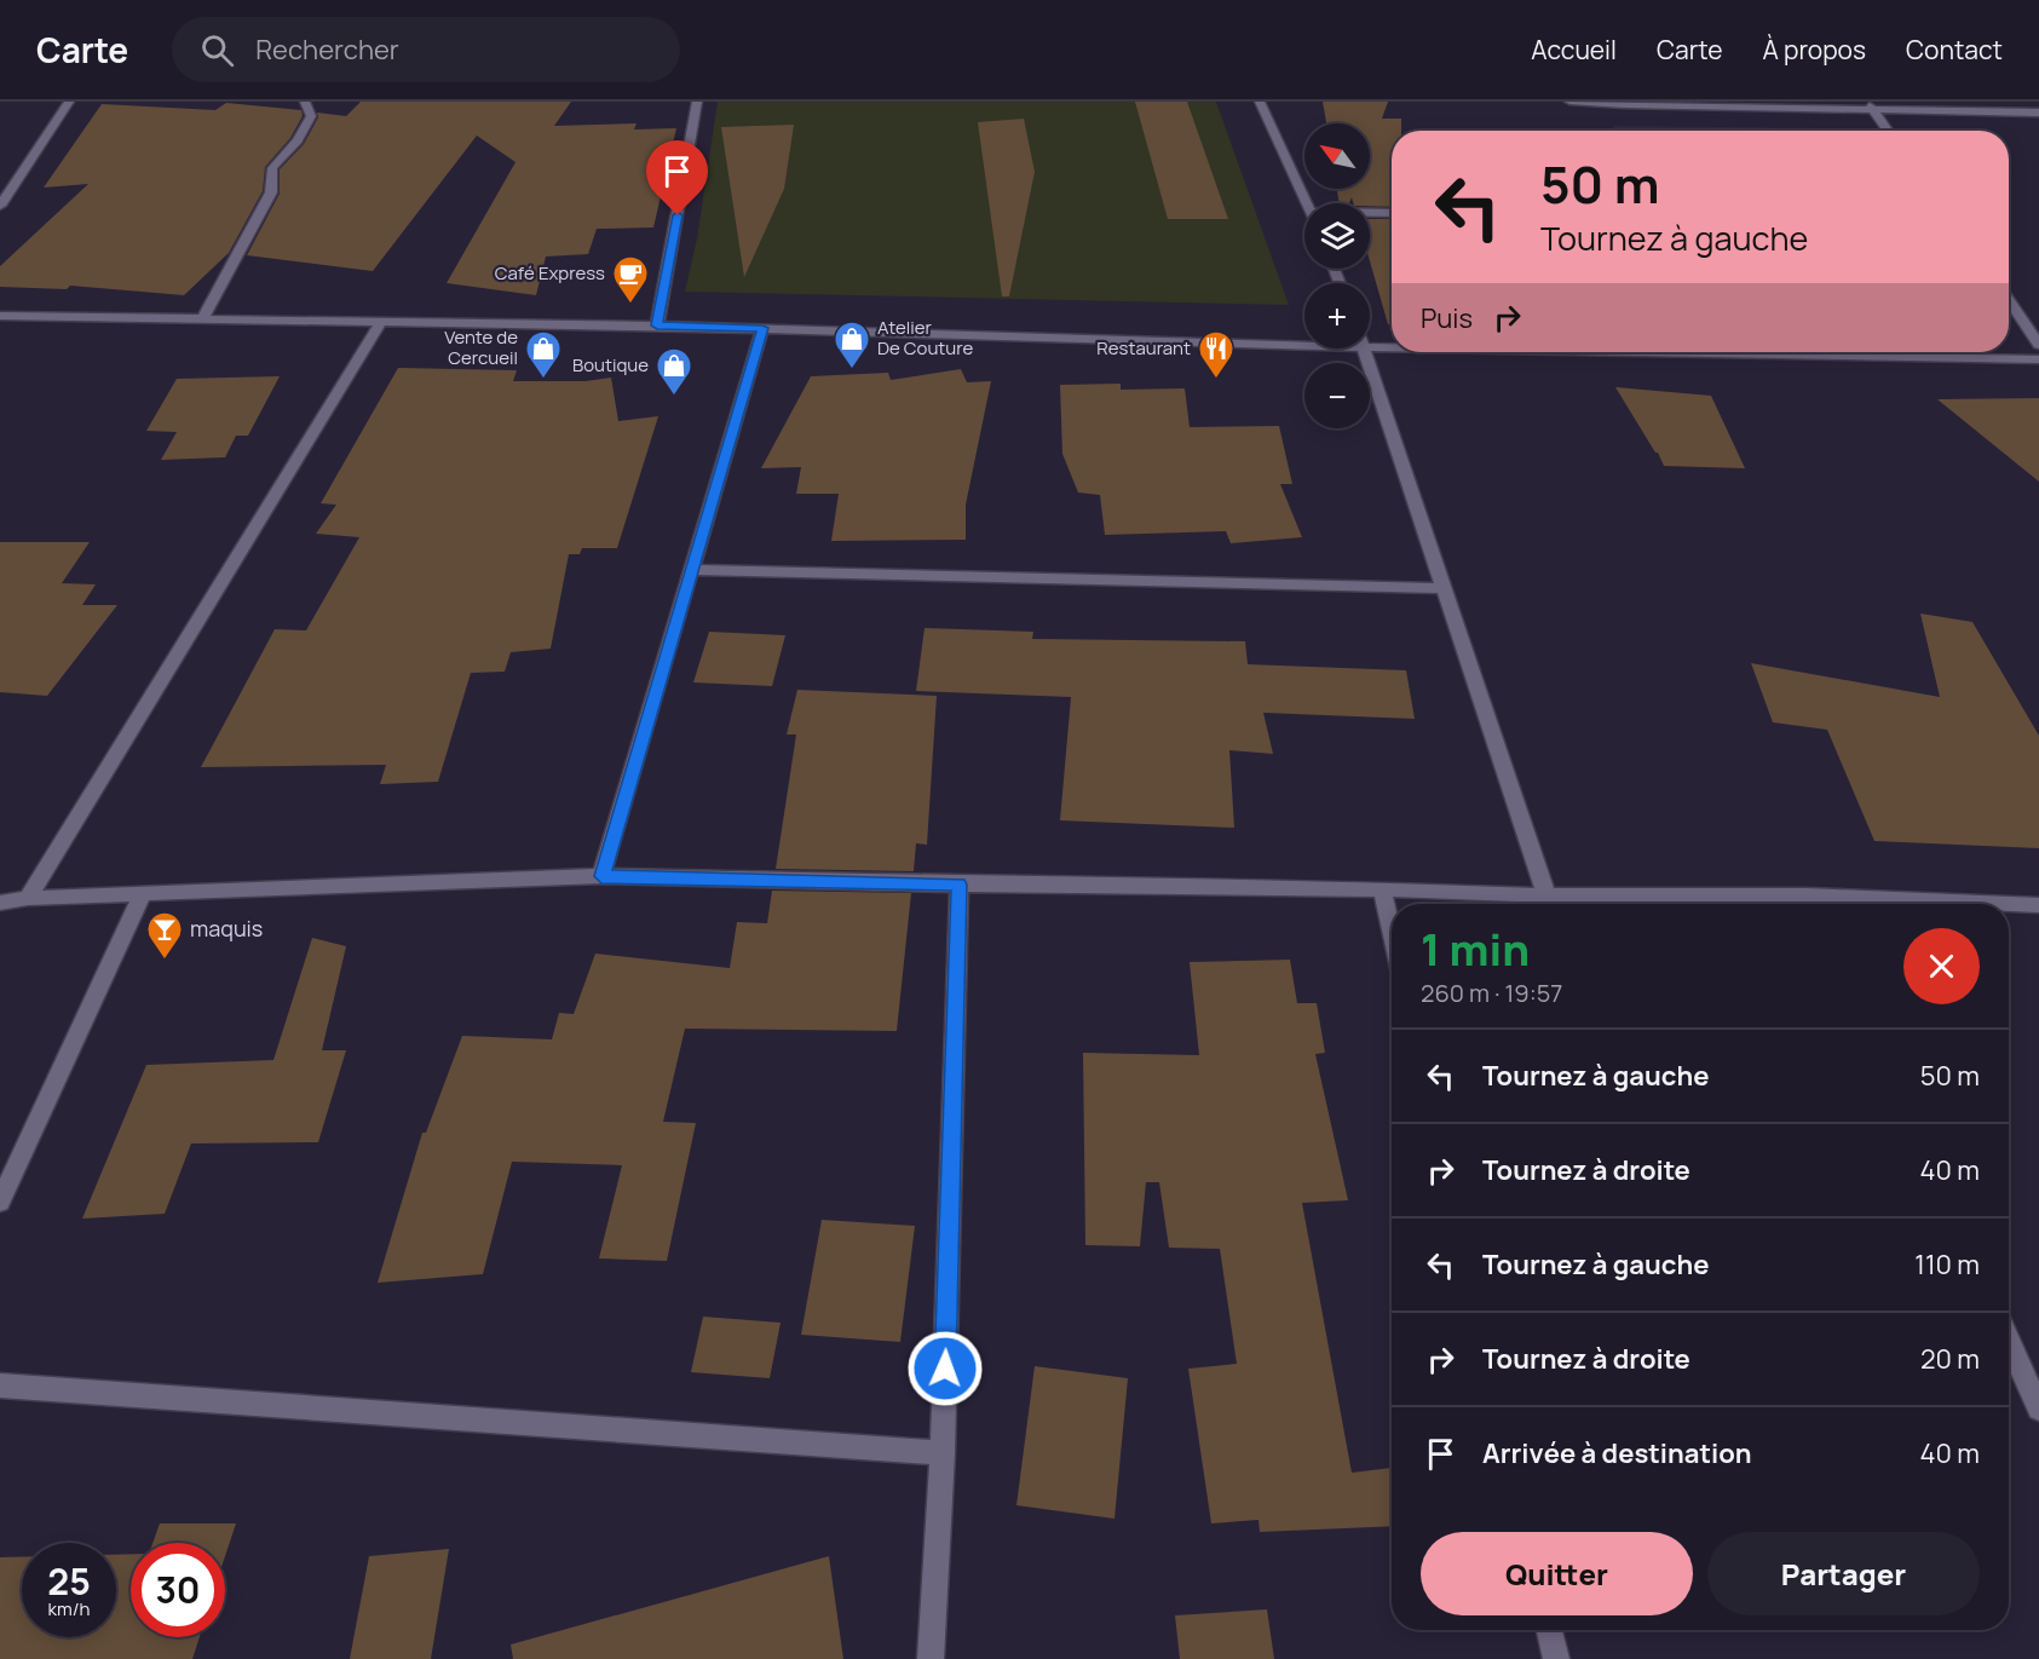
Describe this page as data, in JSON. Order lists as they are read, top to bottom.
{
  "places": {
    "cafe": ["Café Express"],
    "shop": ["Atelier De Couture", "Vente de Cercueil", "Boutique"],
    "restaurant": ["Restaurant"],
    "bar": ["maquis"]
  },
  "north": "top left",
  "page": {
    "header": "Carte",
    "search": "Rechercher",
    "nav": [
      "Accueil",
      "Carte",
      "À propos",
      "Contact"
    ],
    "map_buttons": ["+", "−"],
    "turn": ["50 m", "Tournez à gauche"],
    "then": "Puis",
    "heading": ["1 min", "260 m · 19:57"],
    "list": [
      {
        "name": "Tournez à gauche",
        "value": "50 m"
      },
      {
        "name": "Tournez à droite",
        "value": "40 m"
      },
      {
        "name": "Tournez à gauche",
        "value": "110 m"
      },
      {
        "name": "Tournez à droite",
        "value": "20 m"
      },
      {
        "name": "Arrivée à destination",
        "value": "40 m"
      }
    ],
    "buttons": ["Quitter", "Partager"],
    "speed": "25 km/h",
    "limit": "30"
  }
}
